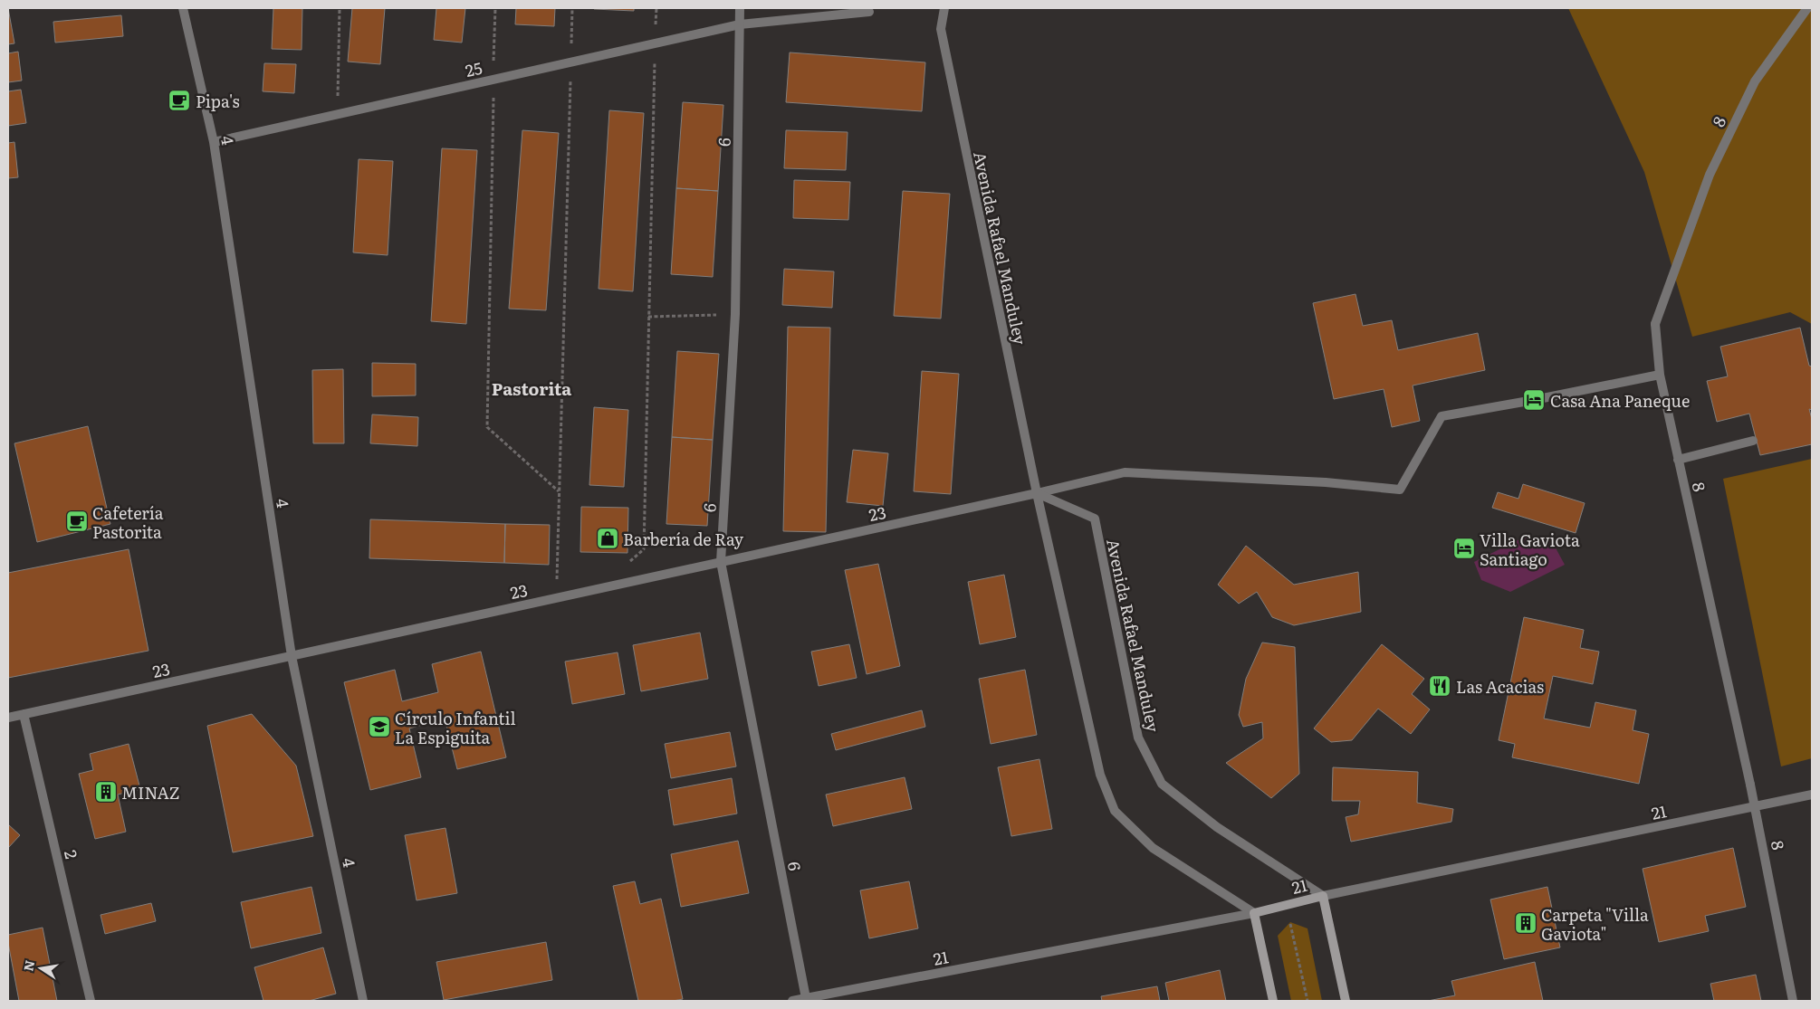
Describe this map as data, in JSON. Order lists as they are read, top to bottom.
{
  "streets": {
    "main road": ["21"],
    "street": [
      "25",
      "8",
      "4",
      "6",
      "Avenida Rafael Manduley",
      "23",
      "2"
    ]
  },
  "crossings": [
    ["25", "4"],
    ["25", "6"],
    ["8", "23"],
    ["8", "21"],
    ["4", "23"],
    ["6", "23"],
    ["6", "21"],
    ["Avenida Rafael Manduley", "23"],
    ["Avenida Rafael Manduley", "21"],
    ["23", "2"]
  ],
  "districts": ["Pastorita"],
  "places": {
    "cafe": ["Pipa's", "Cafetería Pastorita"],
    "hotel": ["Casa Ana Paneque", "Villa Gaviota Santiago"],
    "shop": ["Barbería de Ray"],
    "restaurant": ["Las Acacias"],
    "school or university": ["Círculo Infantil La Espiguita"],
    "building": ["MINAZ", "Carpeta \"Villa Gaviota\""]
  },
  "north": "left"
}
